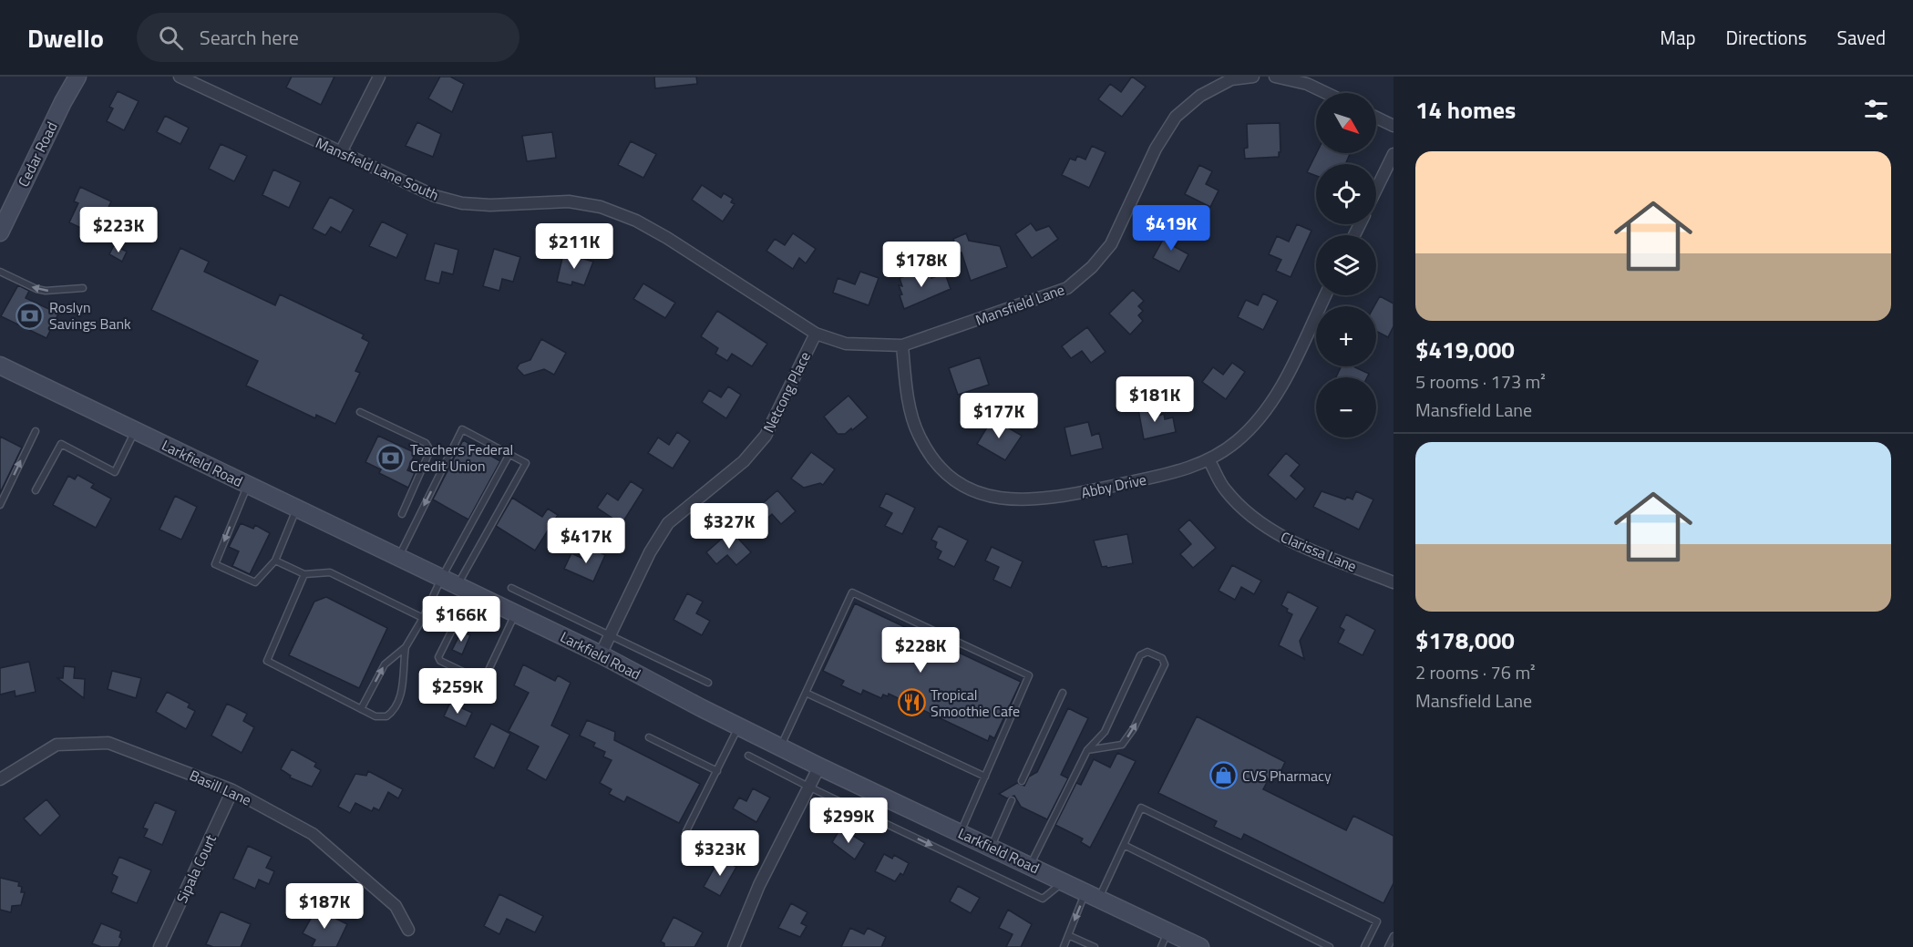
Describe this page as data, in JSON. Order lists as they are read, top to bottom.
{
  "streets": {
    "main road": ["Cedar Road", "Larkfield Road"],
    "street": [
      "Mansfield Lane South",
      "Mansfield Lane",
      "Netcong Place",
      "Abby Drive",
      "Clarissa Lane",
      "Basill Lane",
      "Sipala Court"
    ]
  },
  "crossings": [
    ["Mansfield Lane South", "Mansfield Lane"],
    ["Mansfield Lane South", "Netcong Place"],
    ["Mansfield Lane", "Netcong Place"],
    ["Mansfield Lane", "Abby Drive"],
    ["Netcong Place", "Larkfield Road"],
    ["Abby Drive", "Clarissa Lane"],
    ["Basill Lane", "Sipala Court"]
  ],
  "places": {
    "bank": ["Roslyn Savings Bank", "Teachers Federal Credit Union"],
    "restaurant": ["Tropical Smoothie Cafe"],
    "shop": ["CVS Pharmacy"]
  },
  "north": "bottom right",
  "page": {
    "header": "Dwello",
    "search": "Search here",
    "nav": ["Map", "Directions", "Saved"],
    "heading": "14 homes",
    "map_buttons": ["+", "−"],
    "list": [
      {
        "name": "$419,000",
        "note": "5 rooms · 173 m² · Mansfield Lane"
      },
      {
        "name": "$178,000",
        "note": "2 rooms · 76 m² · Mansfield Lane"
      }
    ],
    "price": [
      "$419K",
      "$223K",
      "$211K",
      "$178K",
      "$181K",
      "$177K",
      "$327K",
      "$417K",
      "$166K",
      "$228K",
      "$259K",
      "$299K",
      "$323K",
      "$187K"
    ]
  }
}
